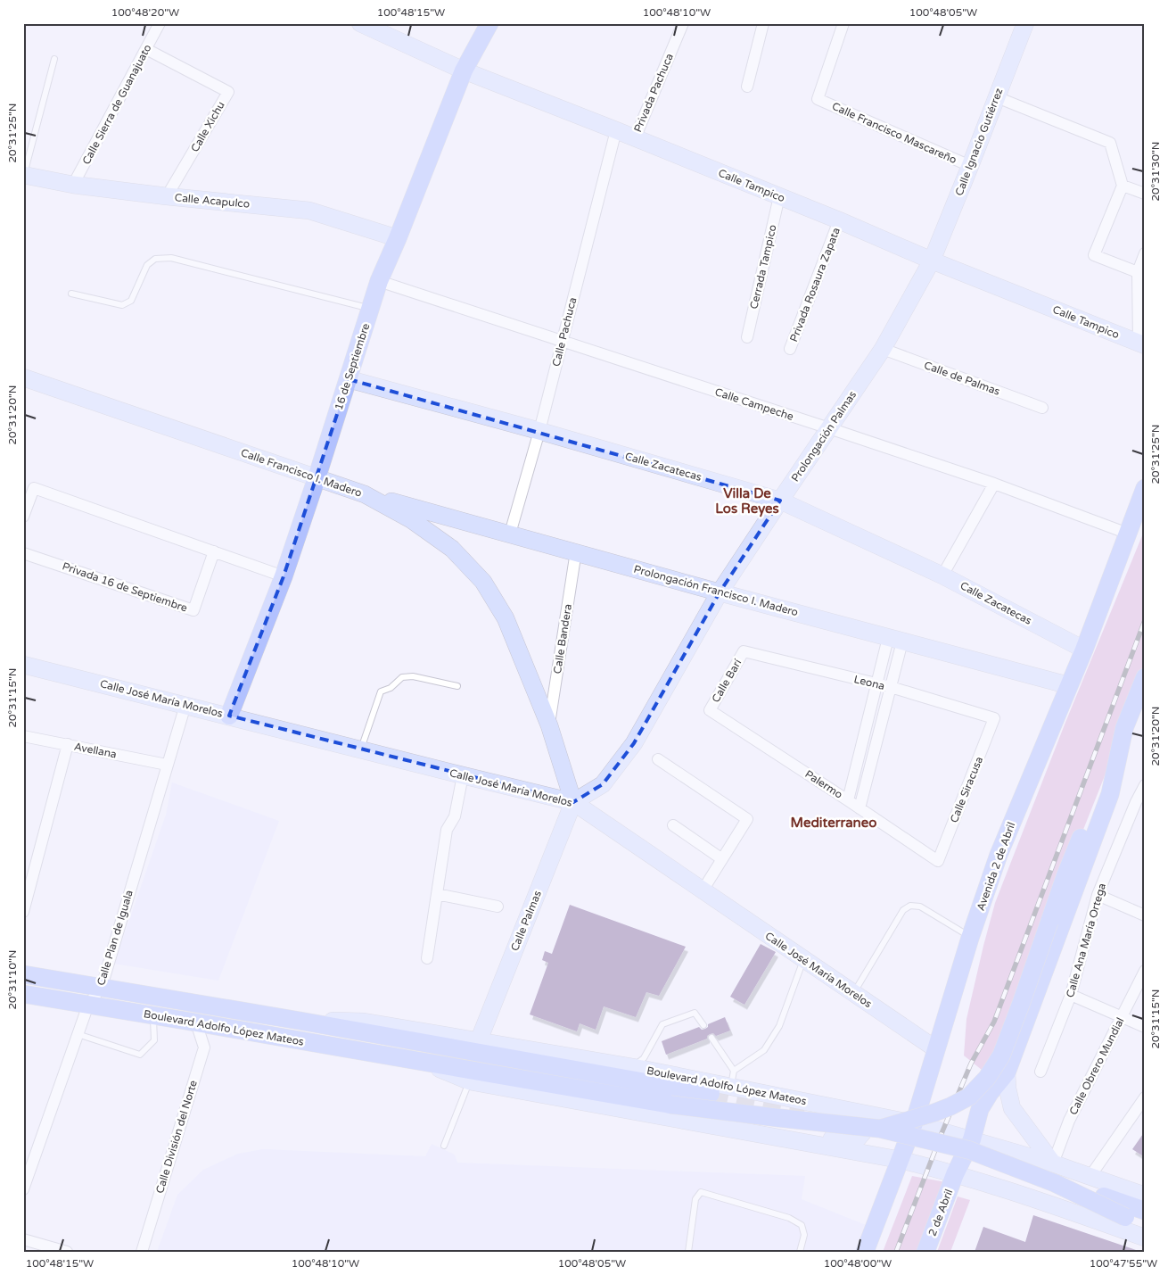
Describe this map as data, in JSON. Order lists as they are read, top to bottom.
{
  "streets": {
    "main road": [
      "Calle Ignacio Gutiérrez",
      "Calle Tampico",
      "Calle Acapulco",
      "16 de Septiembre",
      "Prolongación Palmas",
      "Calle Zacatecas",
      "Calle Francisco I. Madero",
      "Prolongación Francisco I. Madero",
      "Calle José María Morelos",
      "Avenida 2 de Abril",
      "Calle Palmas",
      "Boulevard Adolfo López Mateos",
      "2 de Abril"
    ],
    "street": [
      "Privada Pachuca",
      "Calle Sierra de Guanajuato",
      "Calle Xichu",
      "Calle Francisco Mascareño",
      "Cerrada Tampico",
      "Privada Rosaura Zapata",
      "Calle Pachuca",
      "Calle de Palmas",
      "Calle Campeche",
      "Privada 16 de Septiembre",
      "Calle Bandera",
      "Calle Barí",
      "Leona",
      "Avellana",
      "Palermo",
      "Calle Siracusa",
      "Calle Plan de Iguala",
      "Calle Ana María Ortega",
      "Calle Obrero Mundial",
      "Calle División del Norte"
    ]
  },
  "crossings": [
    ["Privada Pachuca", "Calle Tampico"],
    ["Calle Sierra de Guanajuato", "Calle Xichu"],
    ["Calle Sierra de Guanajuato", "Calle Acapulco"],
    ["Calle Xichu", "Calle Acapulco"],
    ["Calle Francisco Mascareño", "Calle Ignacio Gutiérrez"],
    ["Calle Ignacio Gutiérrez", "Calle Tampico"],
    ["Calle Ignacio Gutiérrez", "Prolongación Palmas"],
    ["Calle Tampico", "Cerrada Tampico"],
    ["Calle Tampico", "Privada Rosaura Zapata"],
    ["Calle Tampico", "Calle Pachuca"],
    ["Calle Tampico", "16 de Septiembre"],
    ["Calle Tampico", "Prolongación Palmas"],
    ["Calle Acapulco", "16 de Septiembre"],
    ["Calle Pachuca", "Calle Campeche"],
    ["Calle Pachuca", "Calle Zacatecas"],
    ["Calle Pachuca", "Prolongación Francisco I. Madero"],
    ["16 de Septiembre", "Calle Campeche"],
    ["16 de Septiembre", "Calle Zacatecas"],
    ["16 de Septiembre", "Calle Francisco I. Madero"],
    ["16 de Septiembre", "Calle José María Morelos"],
    ["Calle de Palmas", "Prolongación Palmas"],
    ["Calle Campeche", "Prolongación Palmas"],
    ["Calle Campeche", "Avenida 2 de Abril"],
    ["Prolongación Palmas", "Calle Zacatecas"],
    ["Prolongación Palmas", "Calle Francisco I. Madero"],
    ["Prolongación Palmas", "Prolongación Francisco I. Madero"],
    ["Prolongación Palmas", "Calle José María Morelos"],
    ["Prolongación Palmas", "Calle Palmas"],
    ["Calle Zacatecas", "Avenida 2 de Abril"],
    ["Calle Francisco I. Madero", "Prolongación Francisco I. Madero"],
    ["Calle Francisco I. Madero", "Calle Bandera"],
    ["Calle Francisco I. Madero", "Calle José María Morelos"],
    ["Calle Francisco I. Madero", "Calle Palmas"],
    ["Prolongación Francisco I. Madero", "Calle Bandera"],
    ["Prolongación Francisco I. Madero", "Avenida 2 de Abril"],
    ["Calle Barí", "Leona"],
    ["Calle Barí", "Palermo"],
    ["Leona", "Calle Siracusa"],
    ["Calle José María Morelos", "Avenida 2 de Abril"],
    ["Calle José María Morelos", "Calle Palmas"],
    ["Calle José María Morelos", "Calle Plan de Iguala"],
    ["Avellana", "Calle Plan de Iguala"],
    ["Palermo", "Calle Siracusa"],
    ["Avenida 2 de Abril", "Boulevard Adolfo López Mateos"],
    ["Calle Palmas", "Boulevard Adolfo López Mateos"],
    ["Calle Plan de Iguala", "Boulevard Adolfo López Mateos"],
    ["Boulevard Adolfo López Mateos", "Calle Obrero Mundial"],
    ["Boulevard Adolfo López Mateos", "Calle División del Norte"],
    ["Boulevard Adolfo López Mateos", "2 de Abril"]
  ],
  "districts": ["Villa De Los Reyes", "Mediterraneo"],
  "coordinates": [
    "100°48'20\"W",
    "100°48'15\"W",
    "100°48'10\"W",
    "100°48'05\"W",
    "20°31'25\"N",
    "20°31'30\"N",
    "20°31'20\"N",
    "20°31'15\"N",
    "20°31'10\"N",
    "100°48'00\"W",
    "100°47'55\"W"
  ]
}
